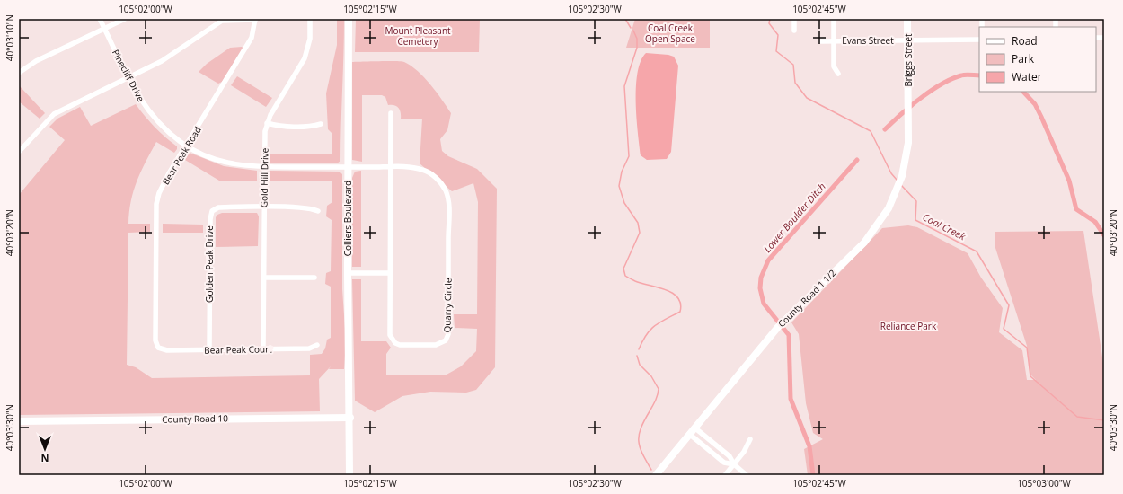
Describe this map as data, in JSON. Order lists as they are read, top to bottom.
{
  "streets": {
    "street": [
      "Evans Street",
      "Briggs Street",
      "Pinecliff Drive",
      "Bear Peak Road",
      "Gold Hill Drive",
      "Colliers Boulevard",
      "Golden Peak Drive",
      "County Road 1 1/2",
      "Quarry Circle",
      "Bear Peak Court",
      "County Road 10"
    ]
  },
  "crossings": [
    ["Evans Street", "Briggs Street"],
    ["Briggs Street", "County Road 1 1/2"],
    ["Pinecliff Drive", "Bear Peak Road"],
    ["Pinecliff Drive", "Gold Hill Drive"],
    ["Pinecliff Drive", "Colliers Boulevard"],
    ["Pinecliff Drive", "Quarry Circle"],
    ["Bear Peak Road", "Bear Peak Court"],
    ["Gold Hill Drive", "Golden Peak Drive"],
    ["Gold Hill Drive", "Bear Peak Court"],
    ["Colliers Boulevard", "Quarry Circle"],
    ["Colliers Boulevard", "County Road 10"],
    ["Golden Peak Drive", "Bear Peak Court"]
  ],
  "water": ["Lower Boulder Ditch", "Coal Creek"],
  "parks": ["Coal Creek Open Space", "Mount Pleasant Cemetery", "Reliance Park"],
  "legend": ["Road", "Park", "Water"],
  "north": "bottom",
  "coordinates": [
    "105°02'00\"W",
    "105°02'15\"W",
    "105°02'30\"W",
    "105°02'45\"W",
    "40°03'10\"N",
    "40°03'20\"N",
    "40°03'30\"N",
    "105°03'00\"W"
  ]
}
